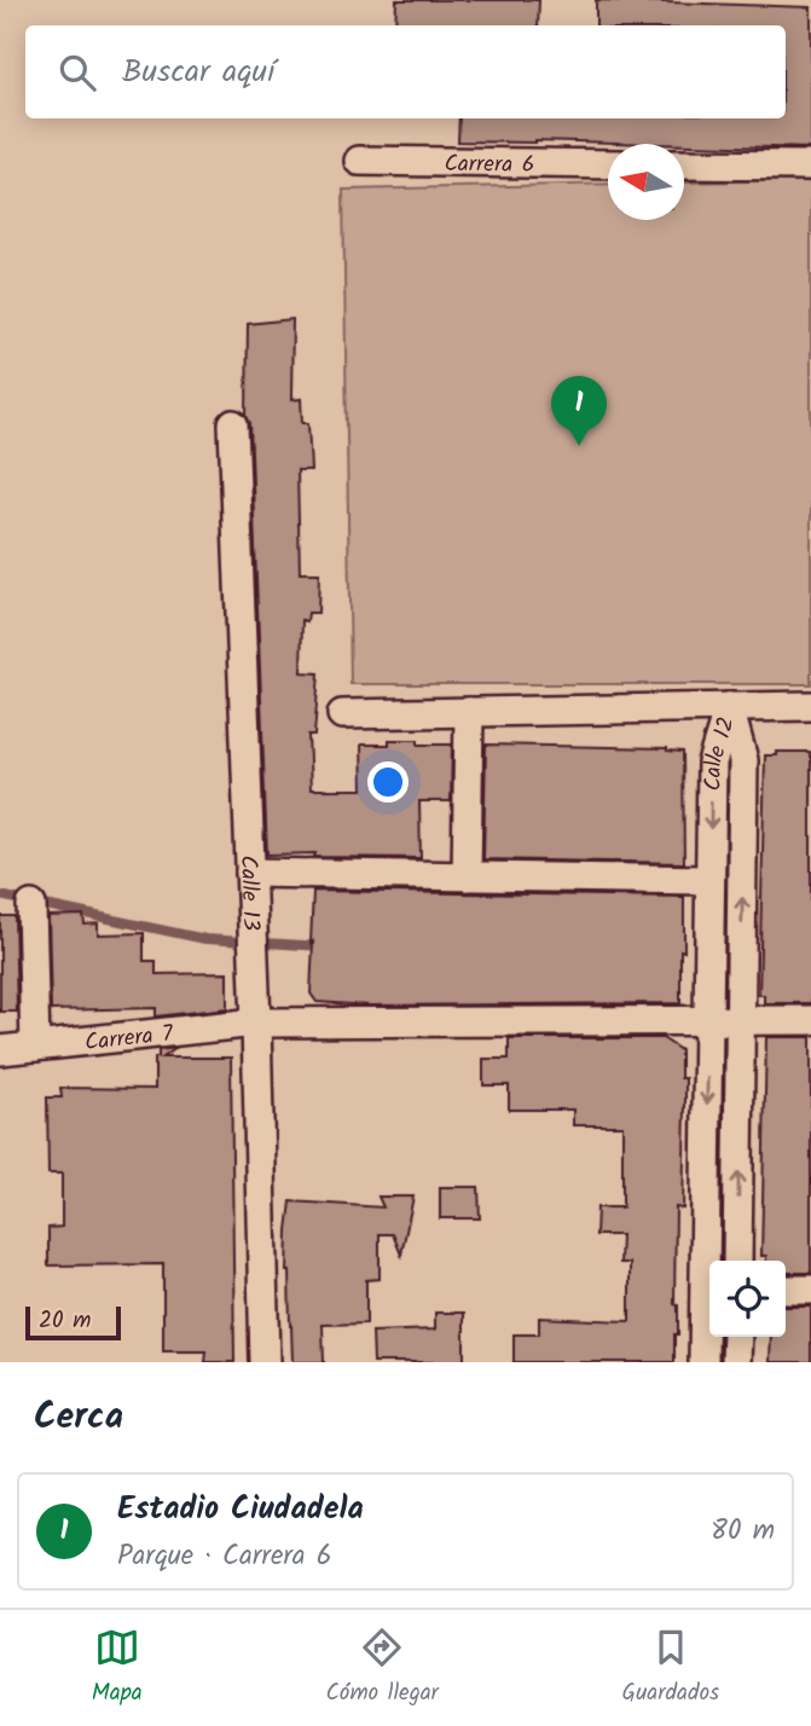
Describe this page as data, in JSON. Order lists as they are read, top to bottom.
{
  "streets": {
    "street": [
      "Carrera 6",
      "Calle 12",
      "Calle 13",
      "Carrera 7"
    ]
  },
  "crossings": [
    ["Calle 12", "Carrera 7"],
    ["Calle 13", "Carrera 7"]
  ],
  "scale_bar": "20 m",
  "north": "left",
  "page": {
    "search": "Buscar aquí",
    "pins": "1",
    "scale": "20 m",
    "heading": "Cerca",
    "list": [
      {
        "mark": "1",
        "name": "Estadio Ciudadela",
        "note": "Parque · Carrera 6",
        "value": "80 m"
      }
    ],
    "nav": ["Mapa", "Cómo llegar", "Guardados"]
  }
}
